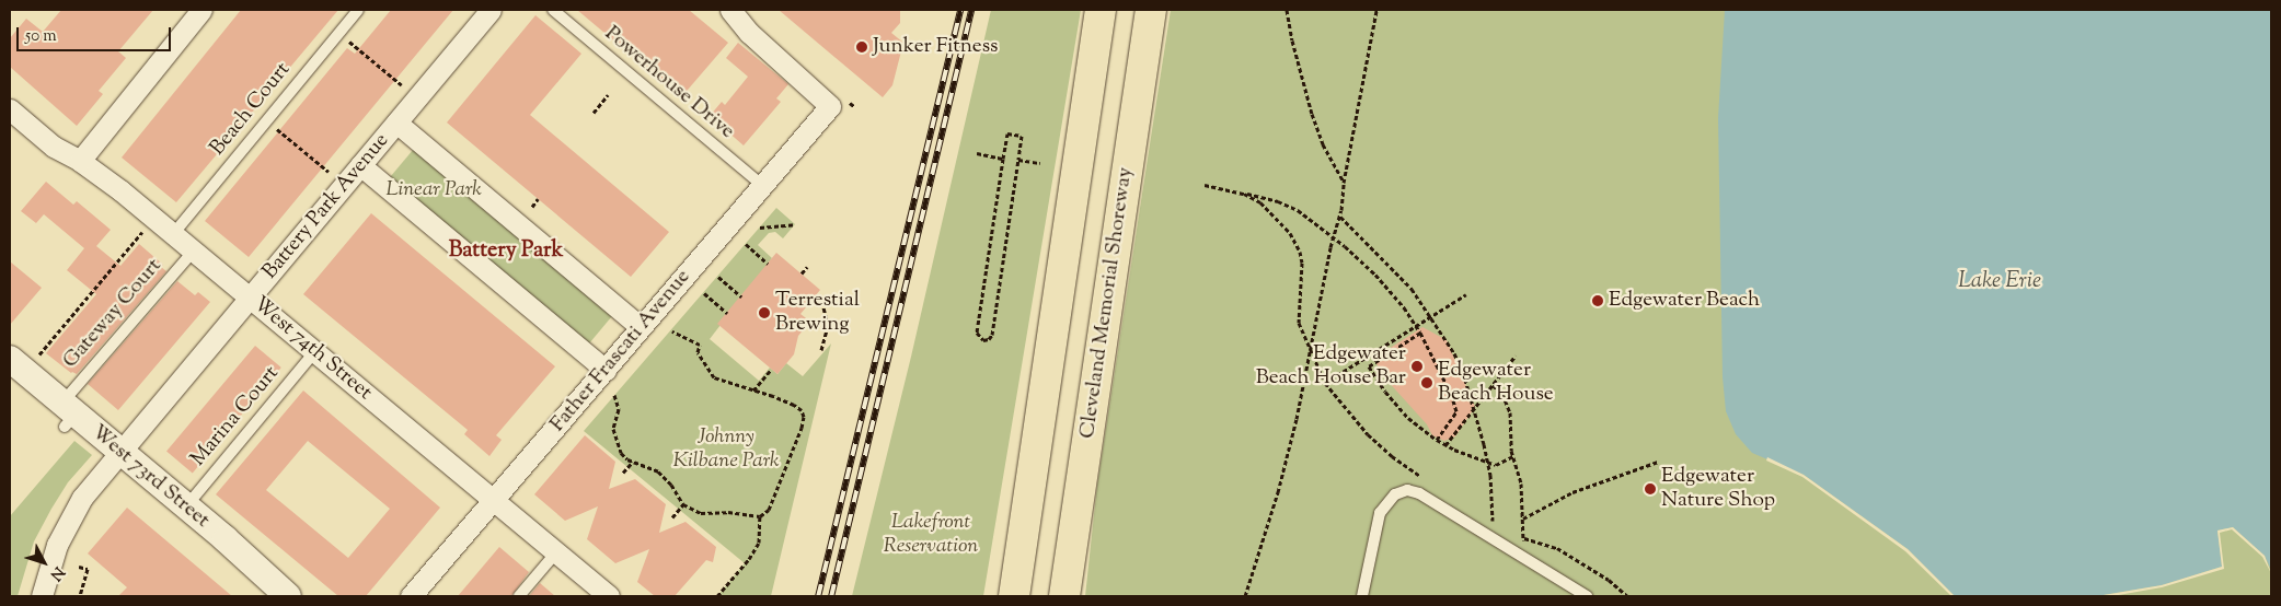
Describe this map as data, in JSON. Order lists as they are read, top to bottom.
{
  "streets": {
    "highway": ["Cleveland Memorial Shoreway"],
    "street": [
      "Battery Park Avenue",
      "West 74th Street",
      "Father Frascati Avenue",
      "West 73rd Street"
    ],
    "lane": [
      "Powerhouse Drive",
      "Beach Court",
      "Gateway Court",
      "Marina Court"
    ]
  },
  "crossings": [
    ["Powerhouse Drive", "Father Frascati Avenue"],
    ["Beach Court", "West 74th Street"],
    ["Battery Park Avenue", "West 74th Street"],
    ["Battery Park Avenue", "West 73rd Street"],
    ["Gateway Court", "West 74th Street"],
    ["Gateway Court", "West 73rd Street"],
    ["West 74th Street", "Father Frascati Avenue"],
    ["West 74th Street", "Marina Court"],
    ["Marina Court", "West 73rd Street"]
  ],
  "districts": ["Battery Park"],
  "water": ["Lake Erie"],
  "parks": ["Linear Park", "Johnny Kilbane Park", "Lakefront Reservation"],
  "places": [
    "Junker Fitness",
    "Edgewater Beach",
    "Terrestial Brewing",
    "Edgewater Beach House Bar",
    "Edgewater Beach House",
    "Edgewater Nature Shop"
  ],
  "scale_bar": "50 m",
  "north": "bottom right"
}
